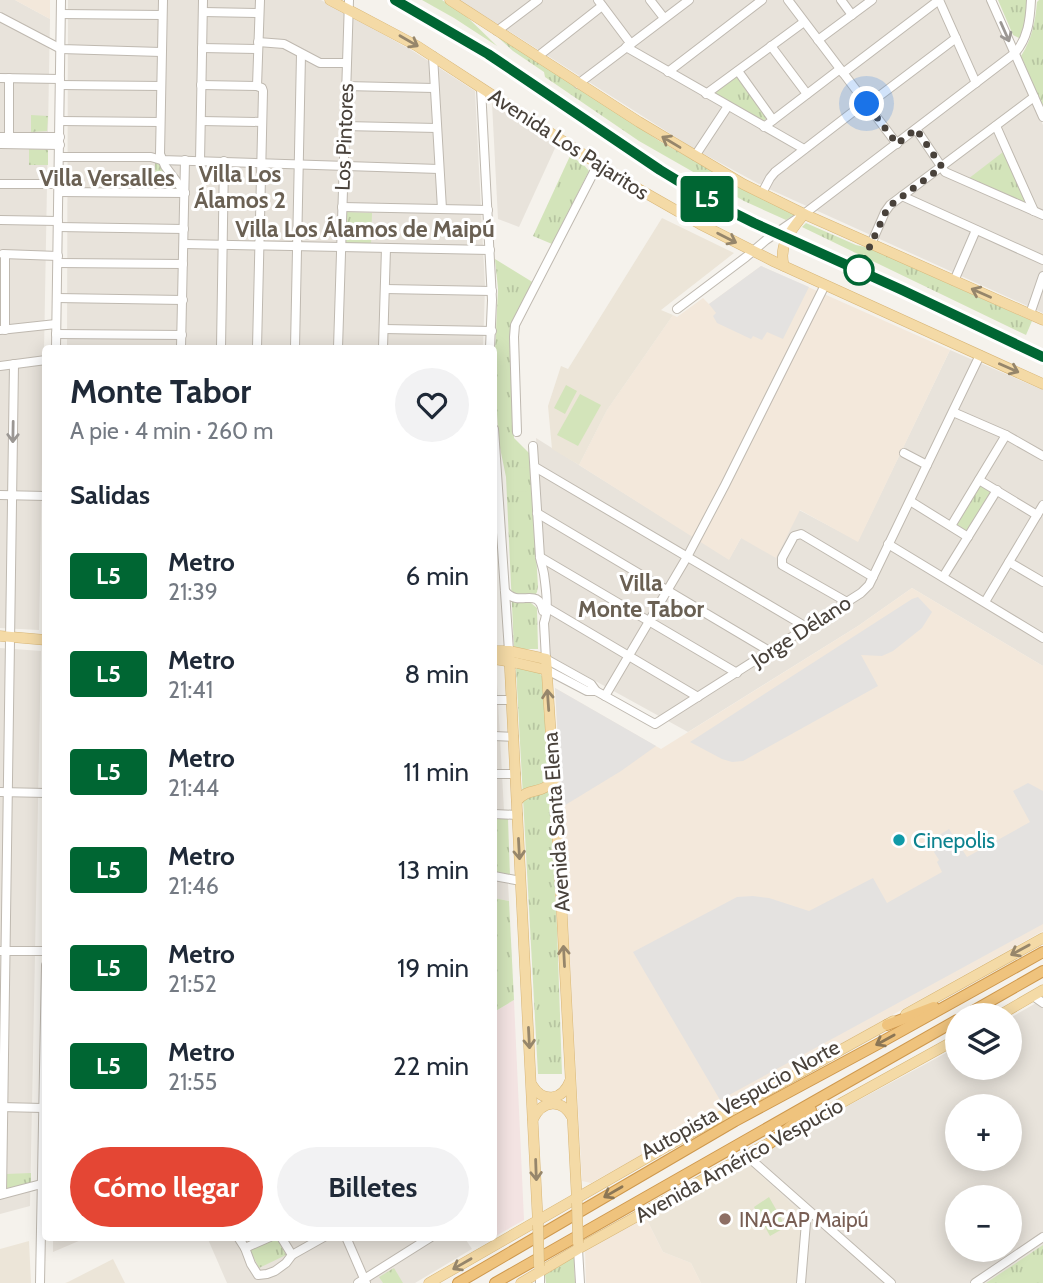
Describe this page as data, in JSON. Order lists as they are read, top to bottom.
{
  "streets": {
    "highway": ["Autopista Vespucio Norte"],
    "main road": ["Avenida Los Pajaritos", "Avenida Santa Elena", "Avenida Américo Vespucio"],
    "street": ["Los Pintores", "Jorge Délano"]
  },
  "crossings": [
    ["Los Pintores", "Avenida Los Pajaritos"],
    ["Avenida Los Pajaritos", "Jorge Délano"],
    ["Avenida Santa Elena", "Avenida Américo Vespucio"]
  ],
  "districts": [
    "Villa Los Álamos 2",
    "Villa Versalles",
    "Villa Los Álamos de Maipú",
    "Villa Monte Tabor"
  ],
  "places": ["Cinepolis", "INACAP Maipú"],
  "lines": ["metro line L5"],
  "page": {
    "on_map": "L5",
    "heading": [
      ["Monte Tabor", "A pie · 4 min · 260 m"],
      "Salidas"
    ],
    "list": [
      {
        "mark": "L5",
        "name": "Metro",
        "note": "21:39",
        "value": "6 min"
      },
      {
        "mark": "L5",
        "name": "Metro",
        "note": "21:41",
        "value": "8 min"
      },
      {
        "mark": "L5",
        "name": "Metro",
        "note": "21:44",
        "value": "11 min"
      },
      {
        "mark": "L5",
        "name": "Metro",
        "note": "21:46",
        "value": "13 min"
      },
      {
        "mark": "L5",
        "name": "Metro",
        "note": "21:52",
        "value": "19 min"
      },
      {
        "mark": "L5",
        "name": "Metro",
        "note": "21:55",
        "value": "22 min"
      }
    ],
    "map_buttons": ["+", "−"],
    "buttons": ["Cómo llegar", "Billetes"]
  }
}
